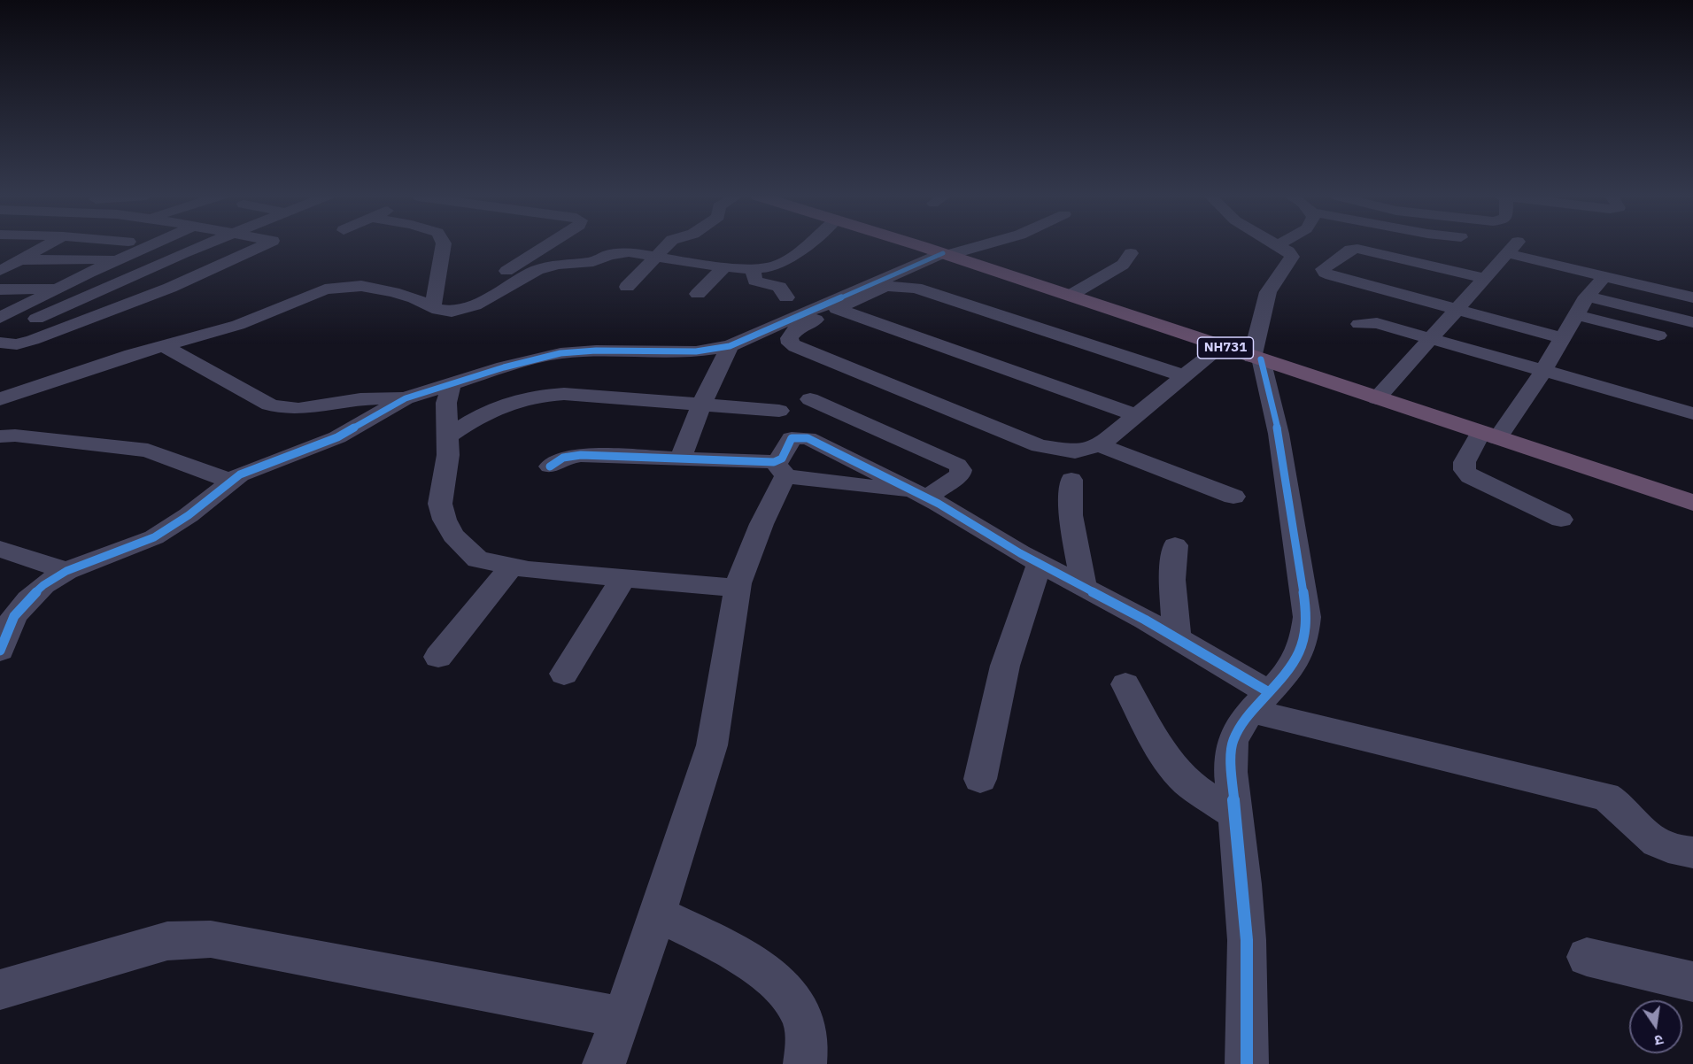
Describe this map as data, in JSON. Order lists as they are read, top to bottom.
{
  "streets": {
    "highway": ["NH731"]
  },
  "north": "bottom"
}
